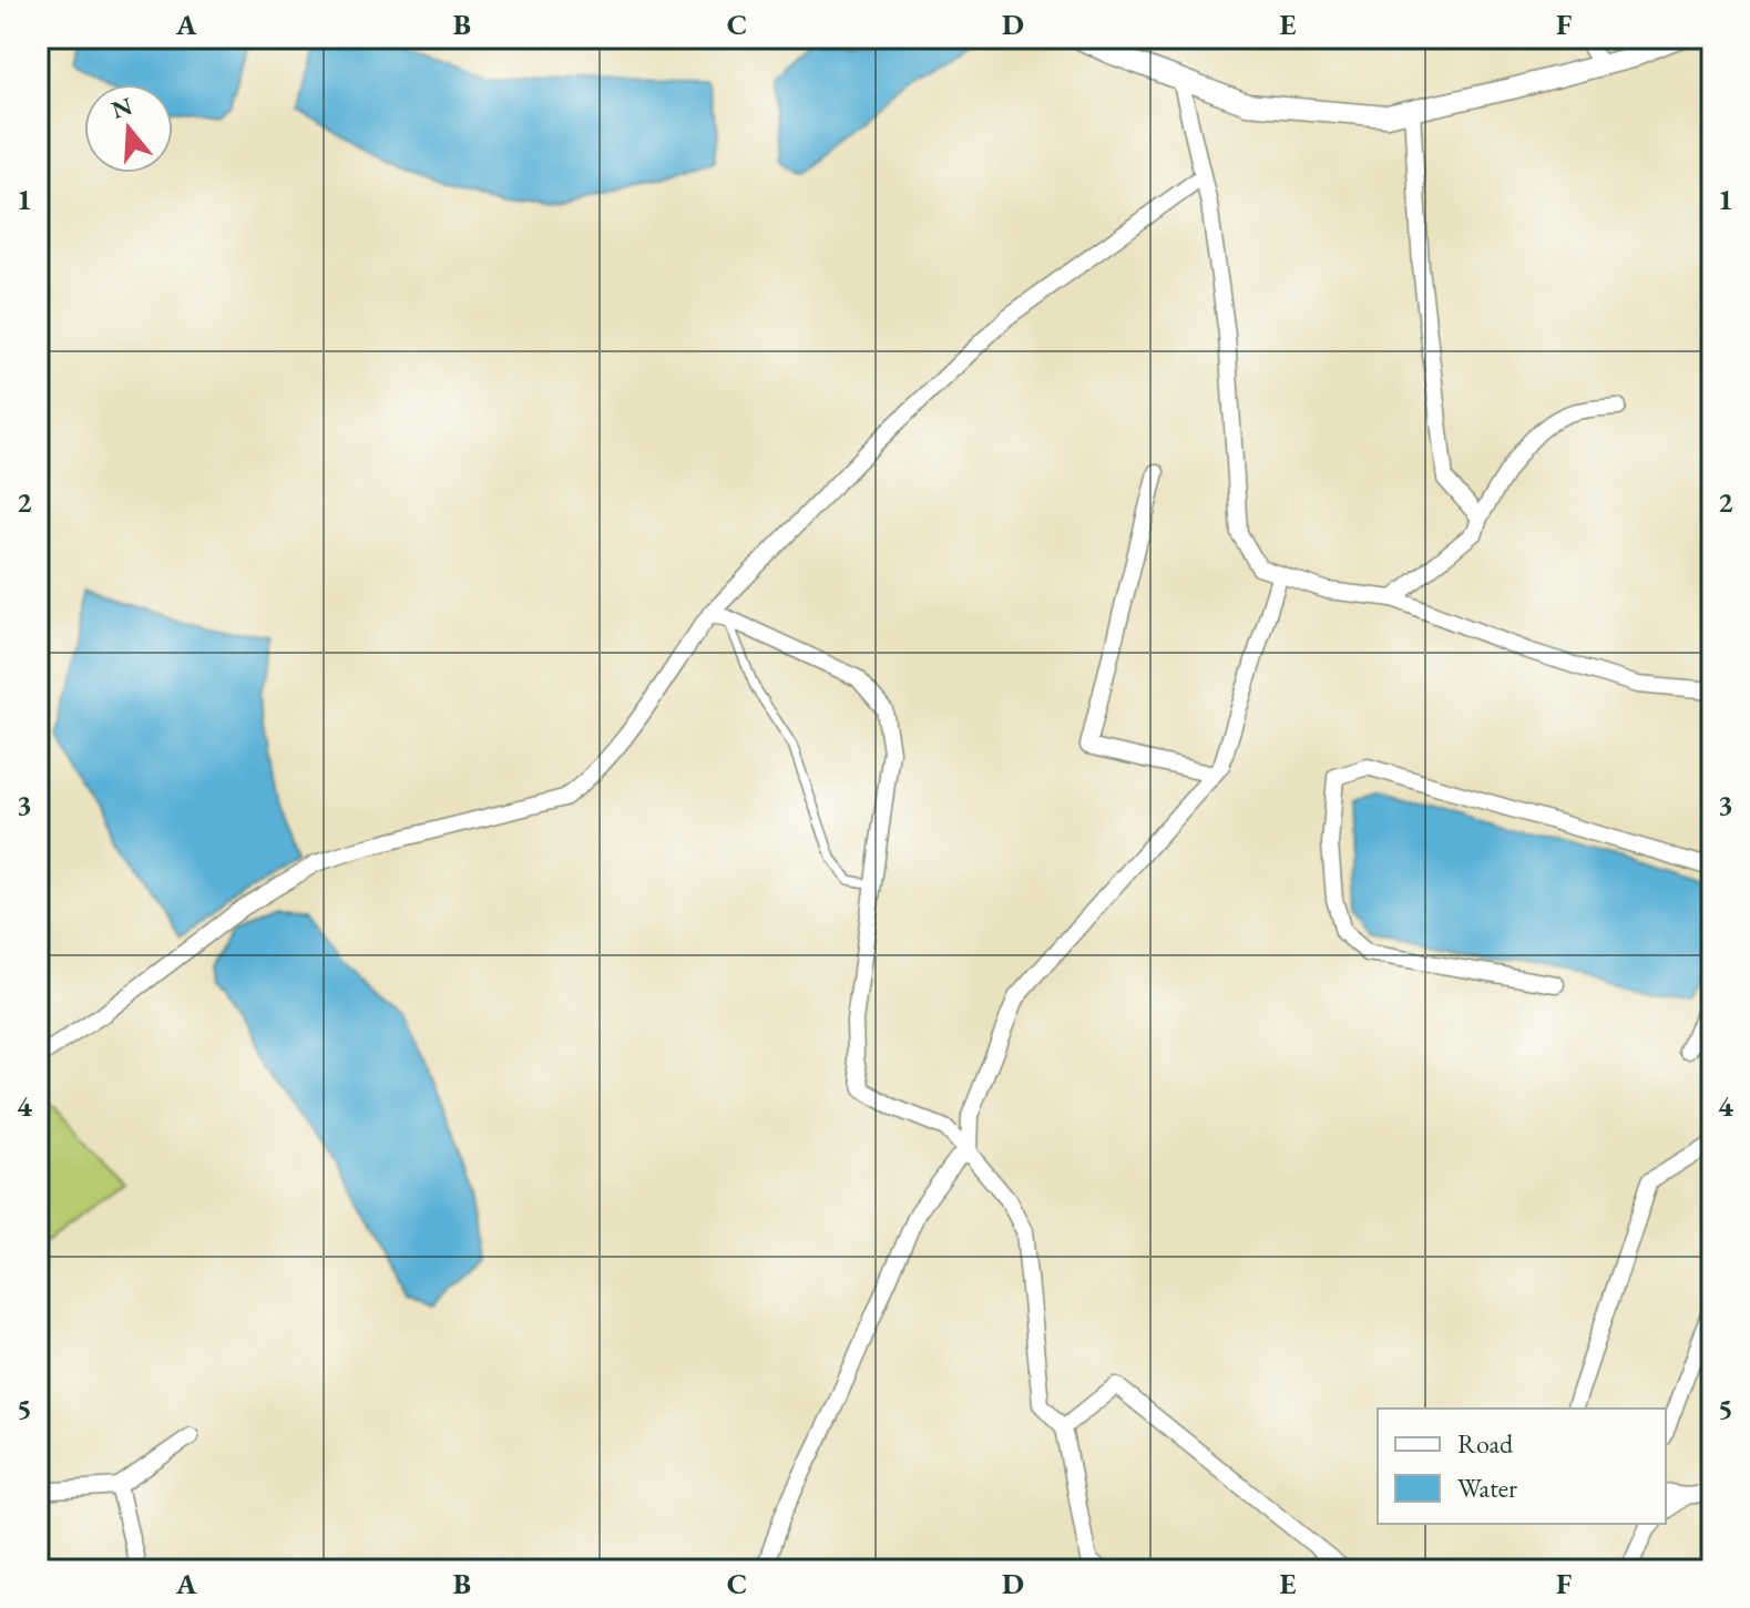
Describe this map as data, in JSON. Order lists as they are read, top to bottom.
{
  "legend": ["Road", "Water"],
  "north": "top",
  "grid": {
    "columns": [
      "A",
      "B",
      "C",
      "D",
      "E",
      "F"
    ],
    "rows": [
      "1",
      "2",
      "3",
      "4",
      "5"
    ]
  }
}
